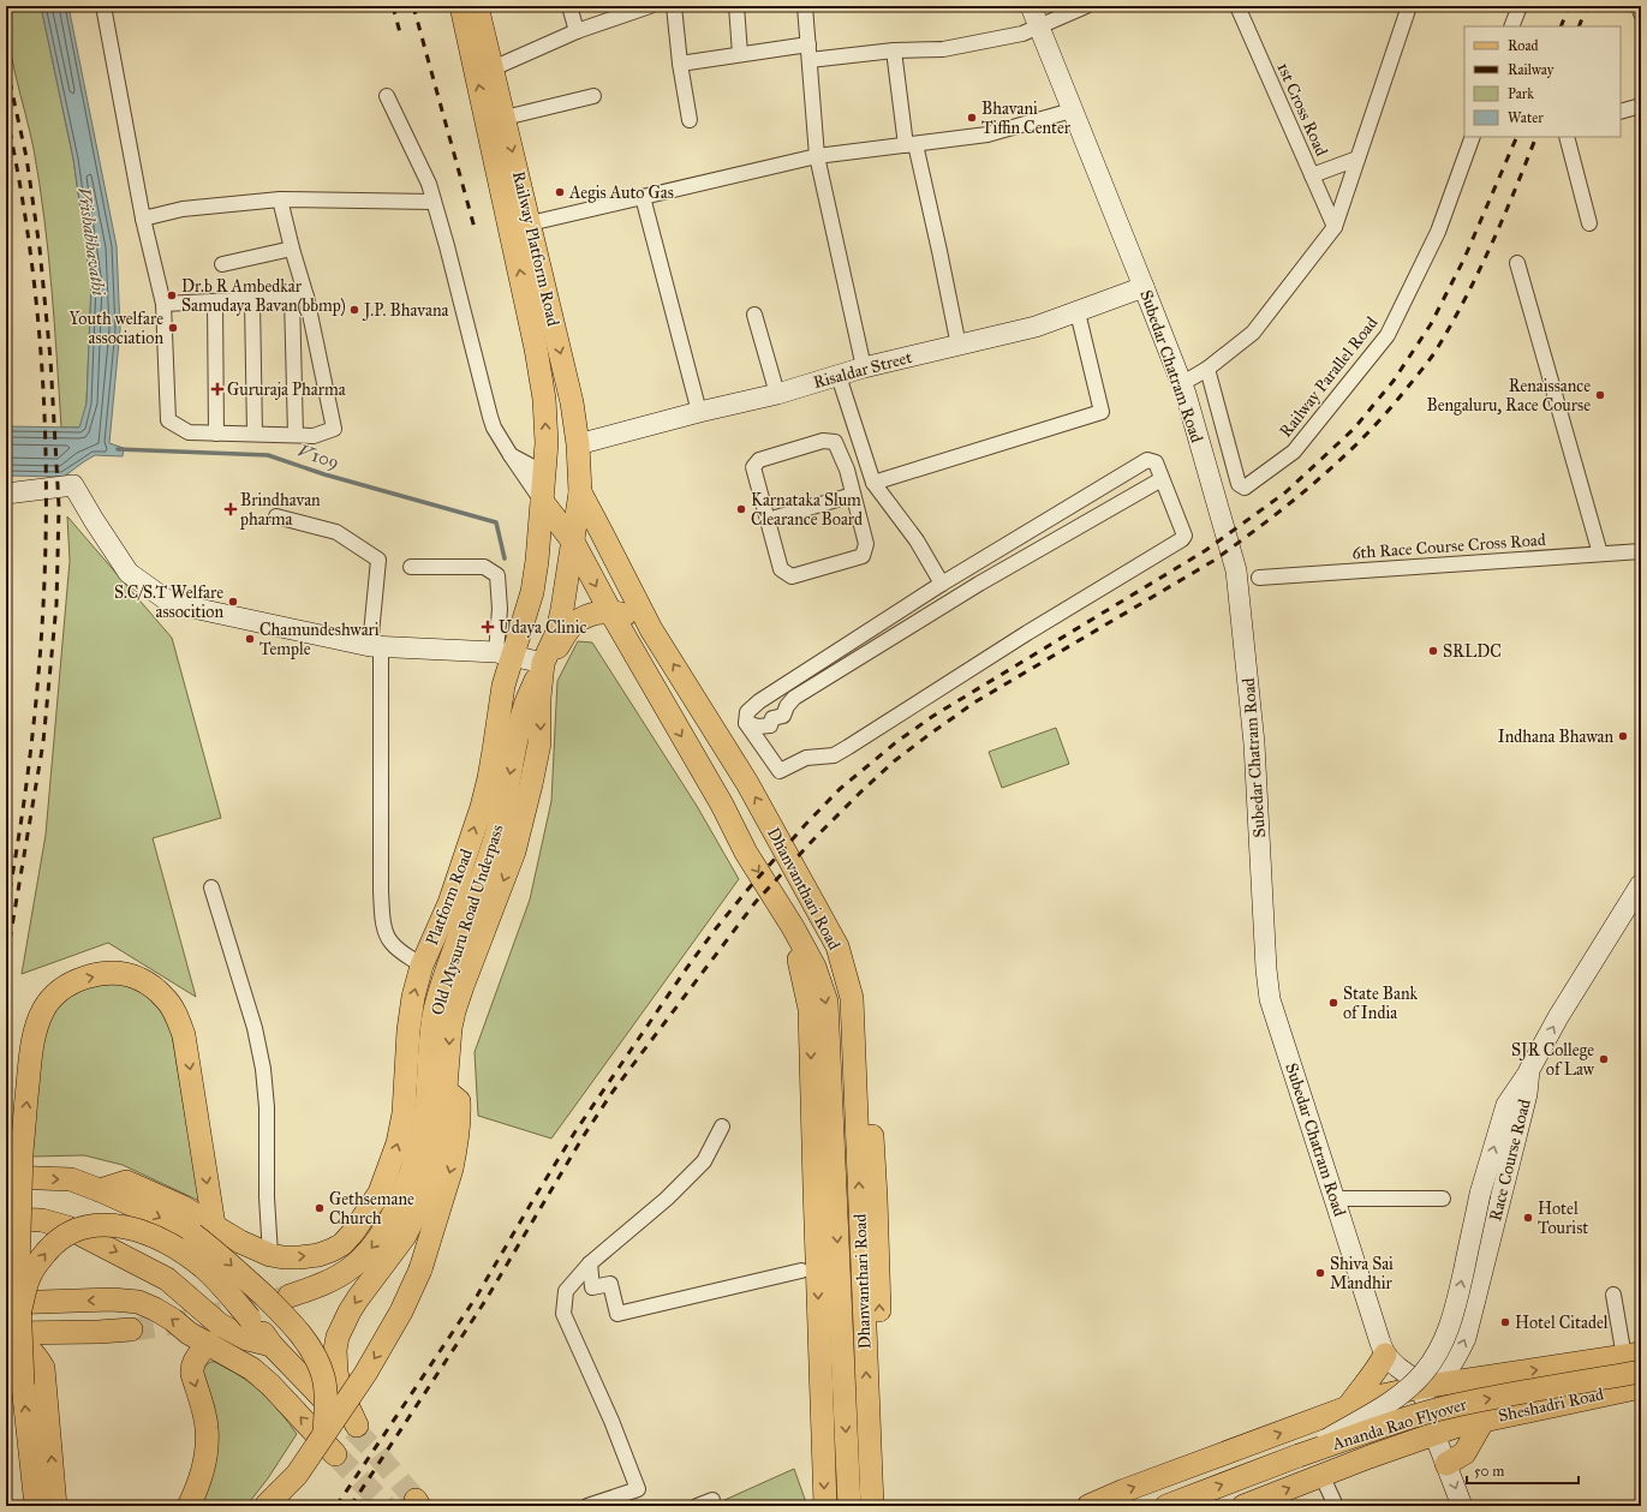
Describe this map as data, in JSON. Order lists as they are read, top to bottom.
{
  "streets": {
    "main road": [
      "Railway Platform Road",
      "Subedar Chatram Road",
      "Risaldar Street",
      "Dhanvanthari Road",
      "Platform Road",
      "Old Mysuru Road Underpass",
      "Race Course Road",
      "Sheshadri Road",
      "Ananda Rao Flyover"
    ],
    "street": ["1st Cross Road", "Railway Parallel Road", "6th Race Course Cross Road"]
  },
  "crossings": [
    ["Railway Platform Road", "Risaldar Street"],
    ["Railway Platform Road", "Dhanvanthari Road"],
    ["Railway Platform Road", "Platform Road"],
    ["Railway Platform Road", "Old Mysuru Road Underpass"],
    ["Subedar Chatram Road", "Risaldar Street"],
    ["Subedar Chatram Road", "Race Course Road"],
    ["Dhanvanthari Road", "Platform Road"],
    ["Dhanvanthari Road", "Old Mysuru Road Underpass"]
  ],
  "water": ["Vrishabhavathi", "V109"],
  "places": {
    "other": [
      "Bhavani Tiffin Center",
      "Aegis Auto Gas",
      "Dr.b R Ambedkar Samudaya Bavan(bbmp)",
      "J.P. Bhavana",
      "Youth welfare association",
      "Renaissance Bengaluru, Race Course",
      "Karnataka Slum Clearance Board",
      "S.C/S.T Welfare assocition",
      "Chamundeshwari Temple",
      "SRLDC",
      "Indhana Bhawan",
      "State Bank of India",
      "SJR College of Law",
      "Gethsemane Church",
      "Hotel Tourist",
      "Shiva Sai Mandhir",
      "Hotel Citadel"
    ],
    "health": ["Gururaja Pharma", "Brindhavan pharma", "Udaya Clinic"]
  },
  "legend": [
    "Road",
    "Railway",
    "Park",
    "Water"
  ],
  "scale_bar": "50 m"
}
